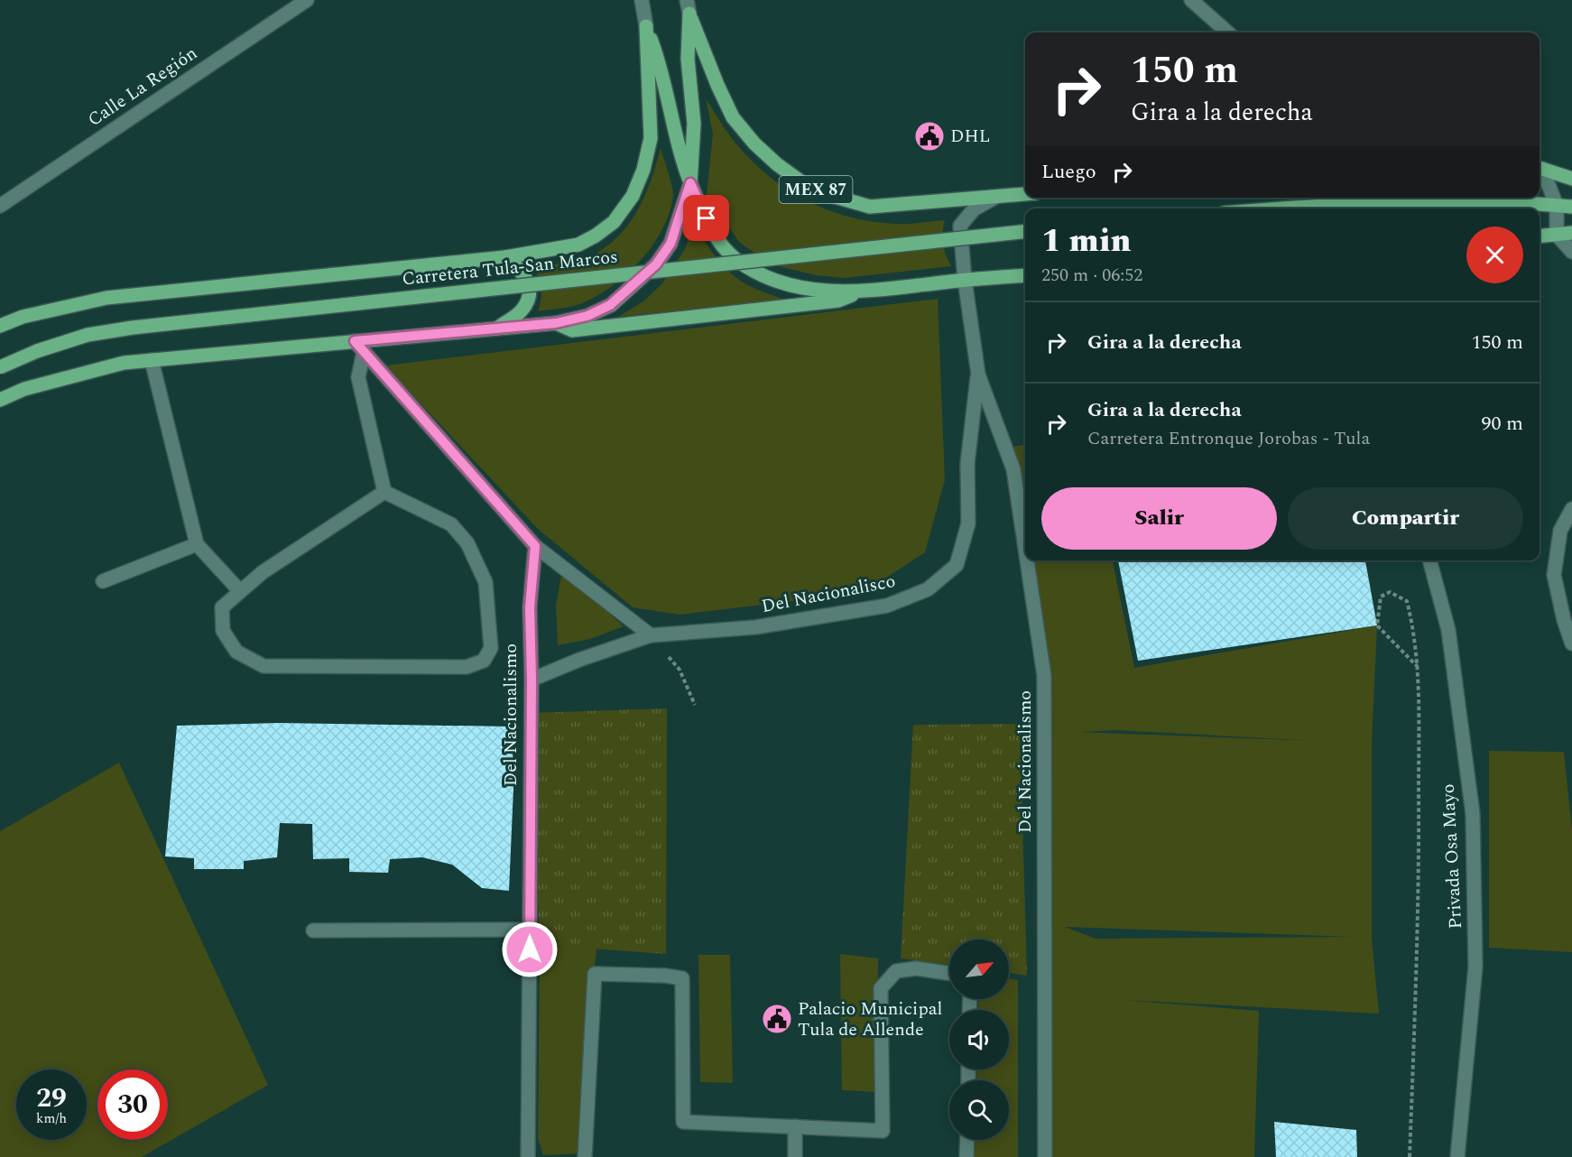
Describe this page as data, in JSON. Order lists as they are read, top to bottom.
{
  "streets": {
    "main road": ["MEX 87", "Carretera Tula-San Marcos"],
    "street": [
      "Calle La Región",
      "Del Nacionalisco",
      "Del Nacionalismo",
      "Privada Osa Mayo"
    ]
  },
  "crossings": [
    ["Del Nacionalisco", "Del Nacionalismo"]
  ],
  "places": {
    "public building": ["DHL", "Palacio Municipal Tula de Allende"]
  },
  "north": "top right",
  "page": {
    "turn": ["150 m", "Gira a la derecha"],
    "then": "Luego",
    "heading": ["1 min", "250 m · 06:52"],
    "list": [
      {
        "name": "Gira a la derecha",
        "value": "150 m"
      },
      {
        "name": "Gira a la derecha",
        "note": "Carretera Entronque Jorobas - Tula",
        "value": "90 m"
      }
    ],
    "buttons": ["Salir", "Compartir"],
    "speed": "29 km/h",
    "limit": "30"
  }
}
